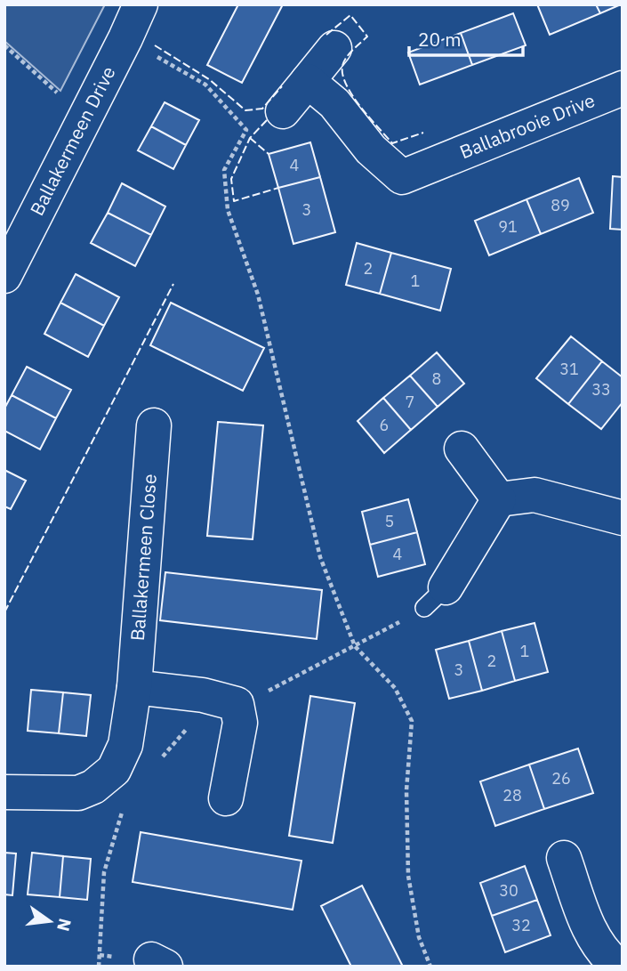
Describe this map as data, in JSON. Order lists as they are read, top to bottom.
{
  "streets": {
    "street": ["Ballabrooie Drive", "Ballakermeen Drive", "Ballakermeen Close"]
  },
  "house_numbers": [
    "4",
    "89",
    "3",
    "91",
    "2",
    "1",
    "31",
    "8",
    "33",
    "7",
    "6",
    "5",
    "4",
    "1",
    "2",
    "3",
    "26",
    "28",
    "30",
    "32"
  ],
  "scale_bar": "20 m",
  "north": "right"
}
